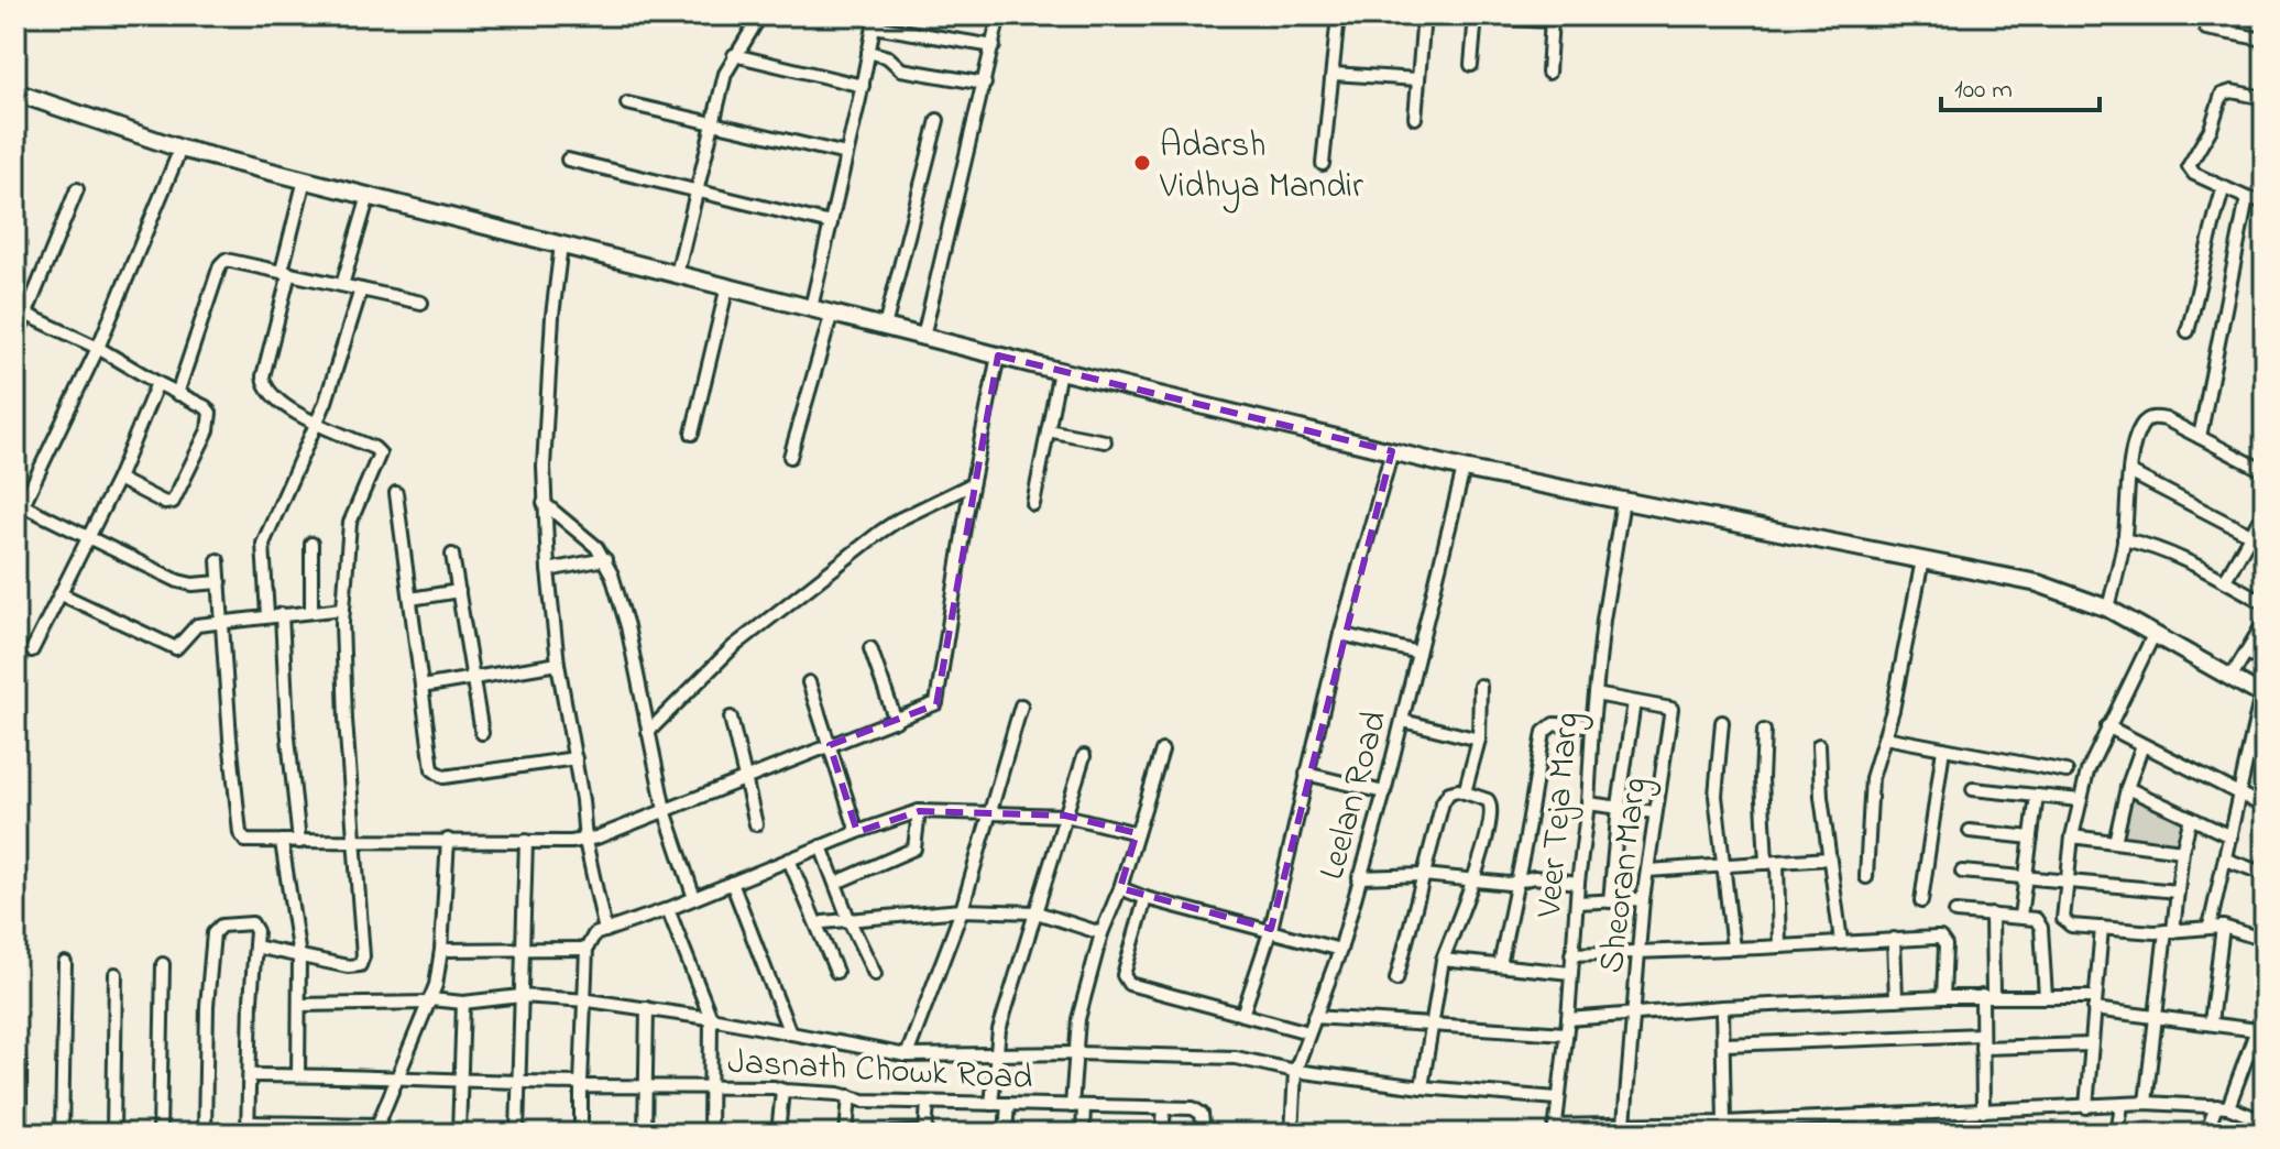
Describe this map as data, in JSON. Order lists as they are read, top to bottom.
{
  "streets": {
    "street": [
      "Leelan Road",
      "Veer Teja Marg",
      "Sheoran Marg",
      "Jasnath Chowk Road"
    ]
  },
  "crossings": [
    ["Veer Teja Marg", "Sheoran Marg"]
  ],
  "places": ["Adarsh Vidhya Mandir"],
  "scale_bar": "100 m"
}
